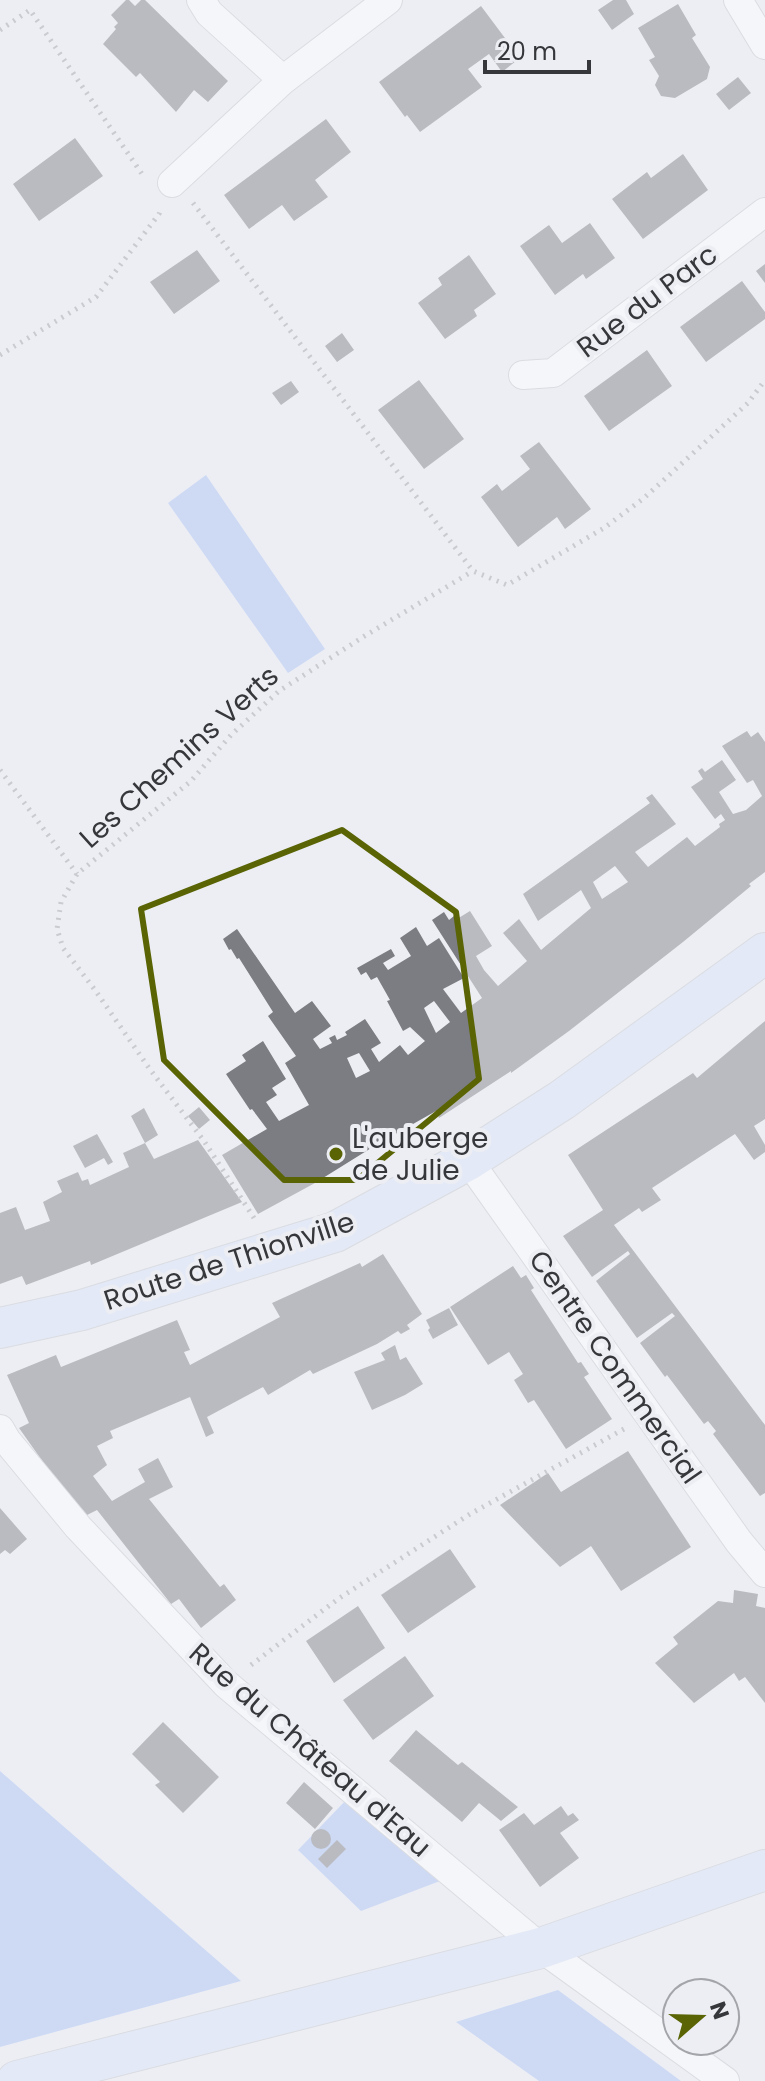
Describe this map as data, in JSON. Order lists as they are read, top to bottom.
{
  "streets": {
    "street": [
      "Rue du Parc",
      "Route de Thionville",
      "Centre Commercial",
      "Rue du Château d'Eau"
    ],
    "path": ["Les Chemins Verts"]
  },
  "crossings": [
    ["Les Chemins Verts", "Route de Thionville"],
    ["Route de Thionville", "Centre Commercial"]
  ],
  "places": ["L'auberge de Julie"],
  "scale_bar": "20 m",
  "north": "right"
}
